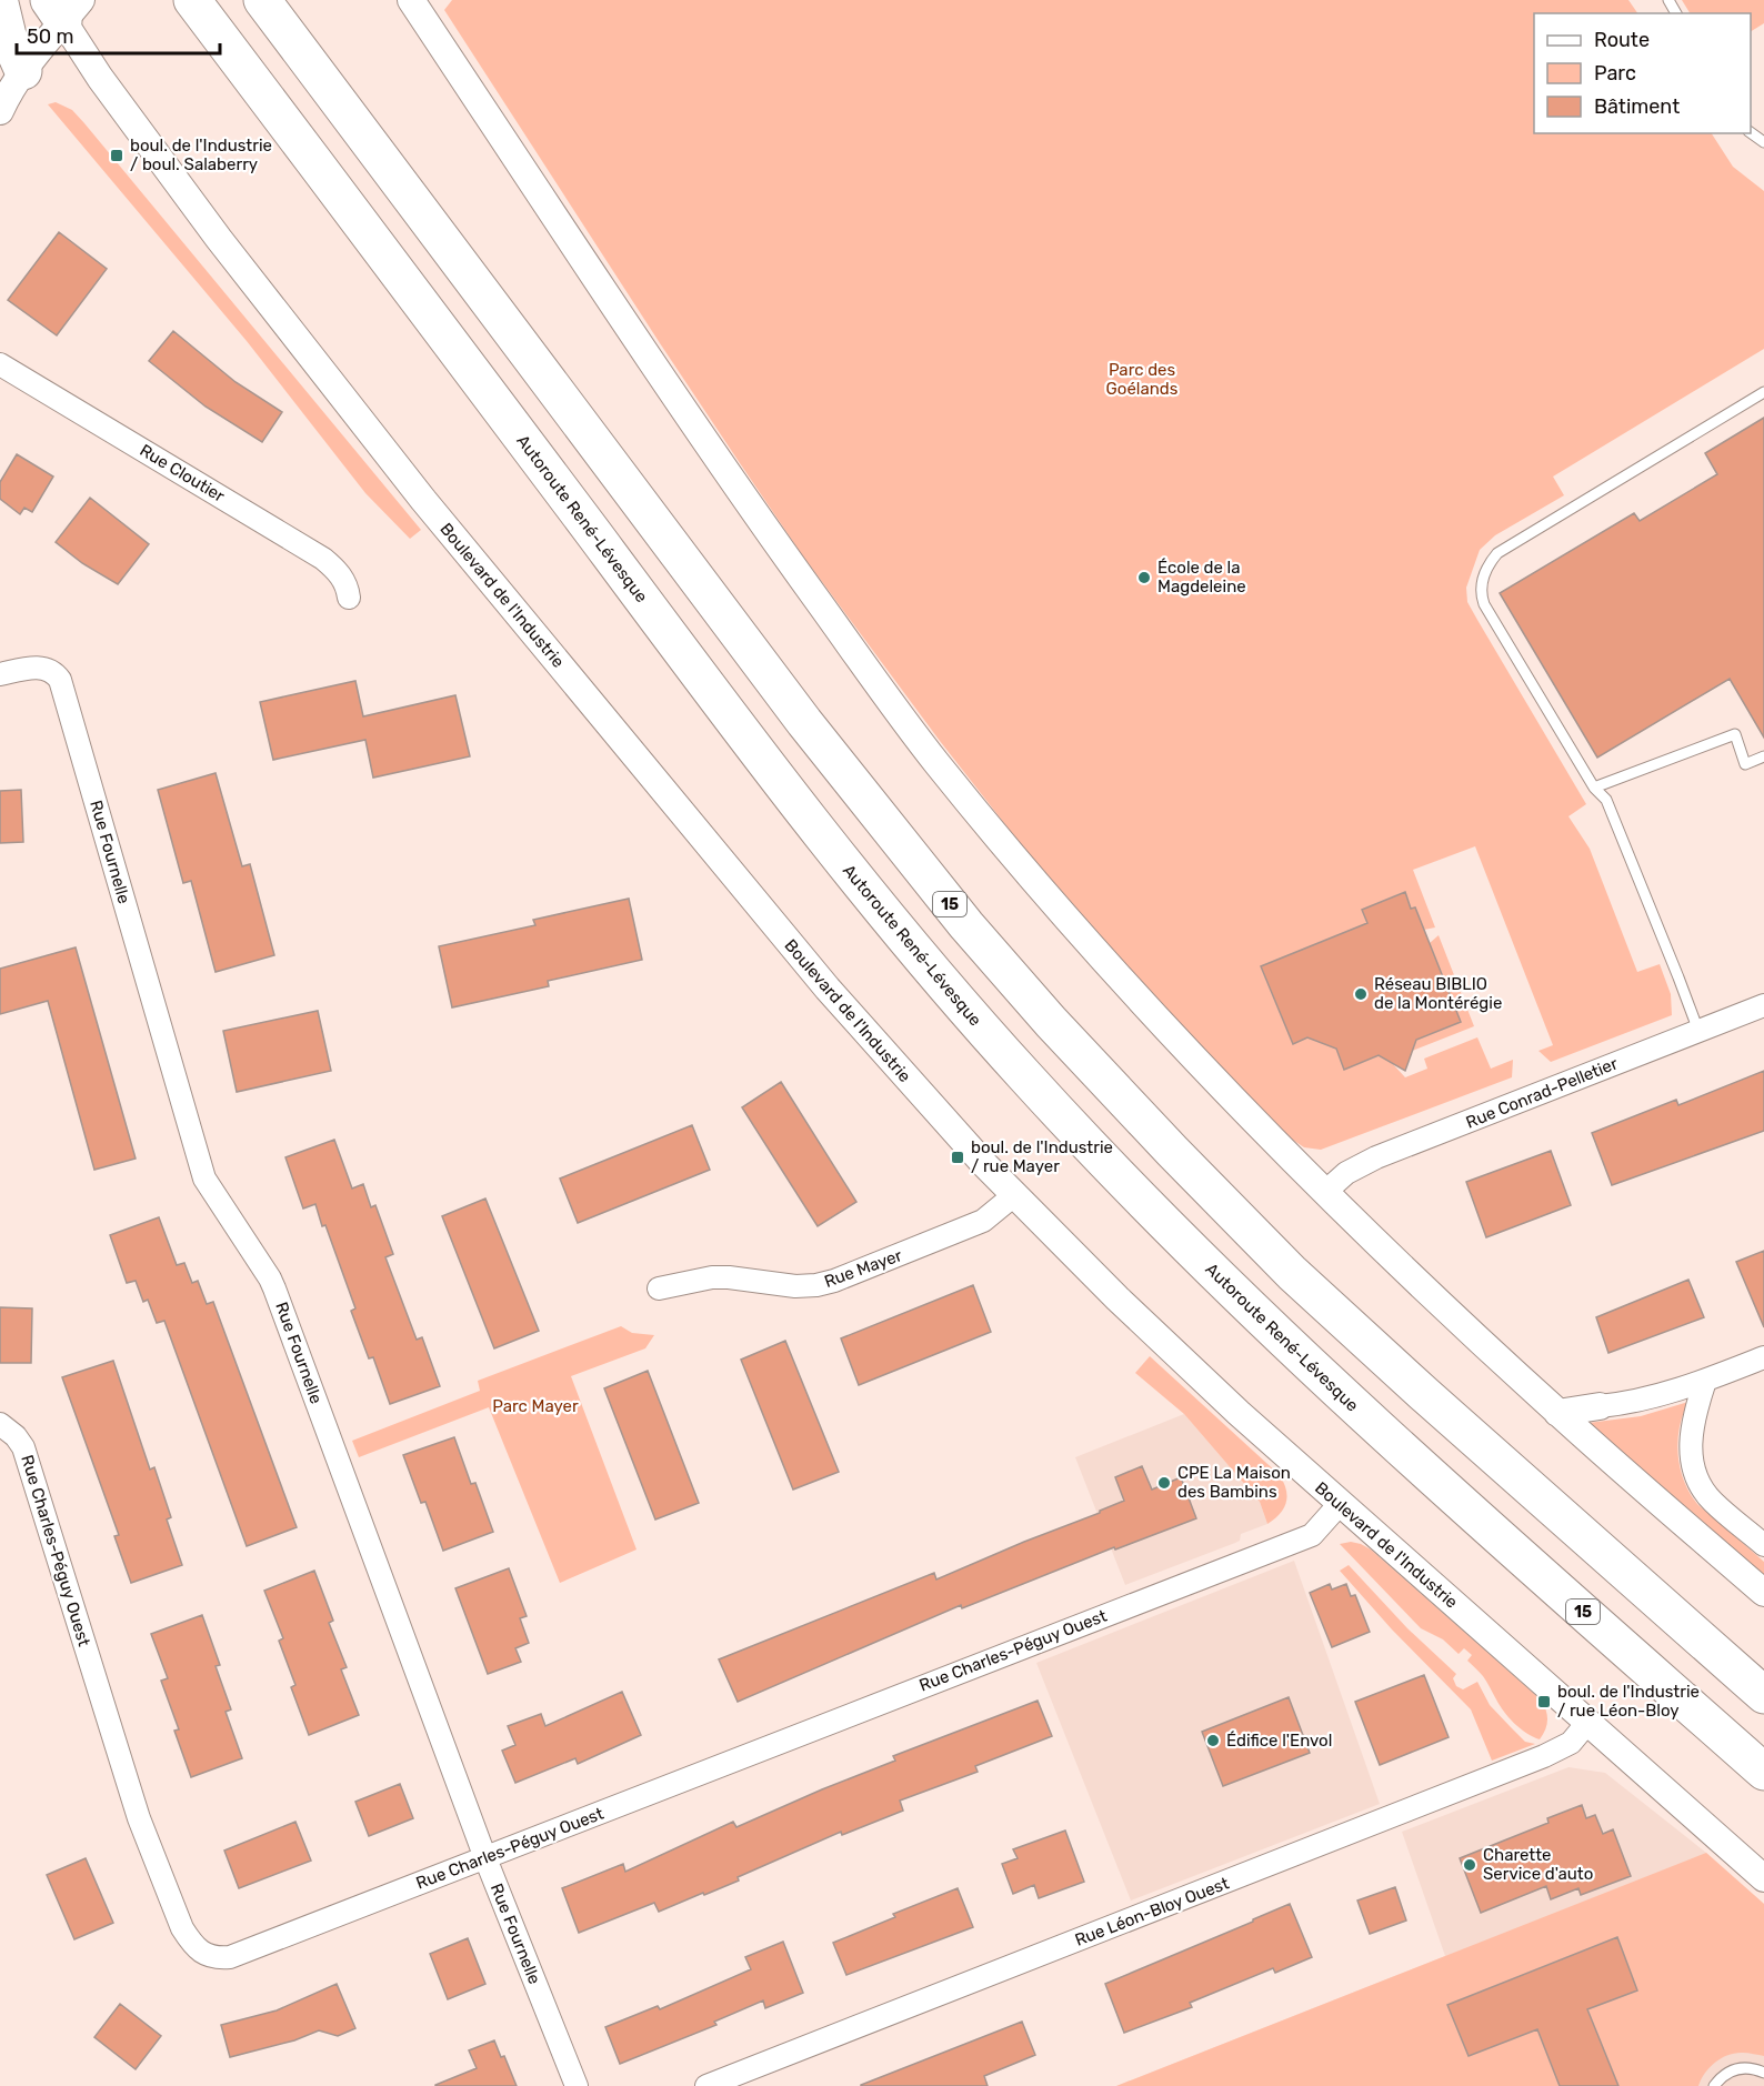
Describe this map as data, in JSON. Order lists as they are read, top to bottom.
{
  "streets": {
    "highway": ["Autoroute René-Lévesque", "15"],
    "street": [
      "Rue Cloutier",
      "Boulevard de l'Industrie",
      "Rue Fournelle",
      "Rue Conrad-Pelletier",
      "Rue Mayer",
      "Rue Charles-Péguy Ouest",
      "Rue Léon-Bloy Ouest"
    ]
  },
  "crossings": [
    ["Boulevard de l'Industrie", "Rue Mayer"],
    ["Boulevard de l'Industrie", "Rue Charles-Péguy Ouest"],
    ["Boulevard de l'Industrie", "Rue Léon-Bloy Ouest"],
    ["Rue Fournelle", "Rue Charles-Péguy Ouest"]
  ],
  "parks": ["Parc des Goélands", "Parc Mayer"],
  "places": {
    "transit": ["boul. de l'Industrie / boul. Salaberry", "boul. de l'Industrie / rue Mayer", "boul. de l'Industrie / rue Léon-Bloy"],
    "other": [
      "École de la Magdeleine",
      "Réseau BIBLIO de la Montérégie",
      "CPE La Maison des Bambins",
      "Édifice l'Envol",
      "Charette Service d'auto"
    ]
  },
  "legend": ["Route", "Parc", "Bâtiment"],
  "scale_bar": "50 m"
}
